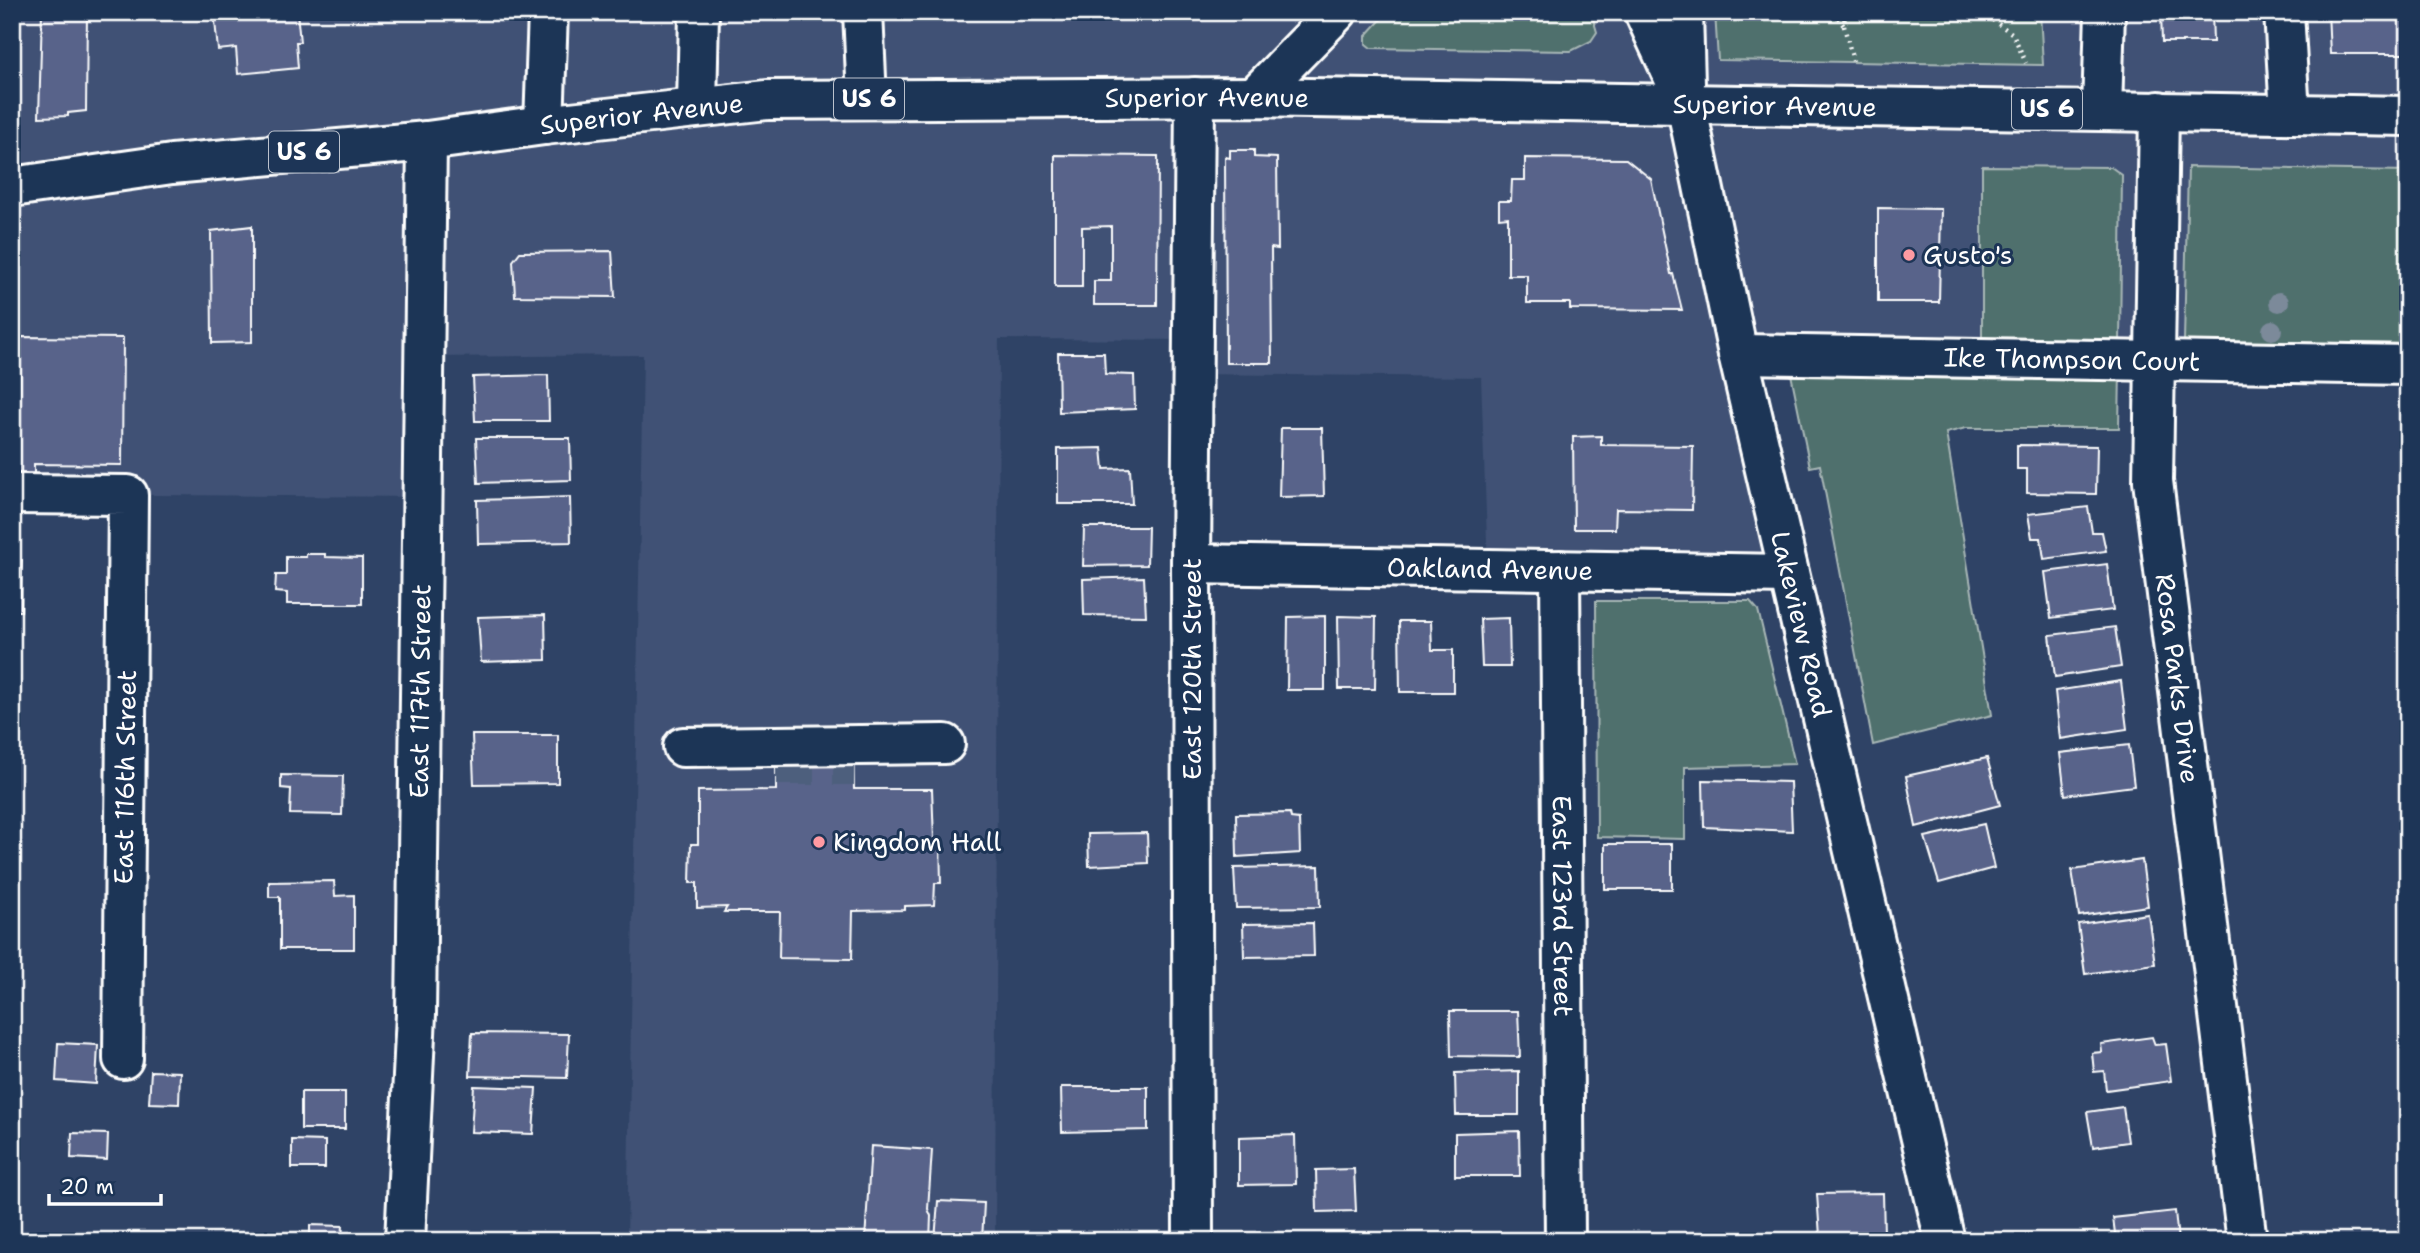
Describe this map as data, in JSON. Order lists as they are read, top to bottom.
{
  "streets": {
    "street": [
      "Superior Avenue",
      "US 6",
      "Ike Thompson Court",
      "Oakland Avenue",
      "Lakeview Road",
      "East 120th Street",
      "Rosa Parks Drive",
      "East 117th Street",
      "East 116th Street",
      "East 123rd Street"
    ]
  },
  "crossings": [
    ["Superior Avenue", "Lakeview Road"],
    ["Superior Avenue", "East 120th Street"],
    ["Superior Avenue", "Rosa Parks Drive"],
    ["Superior Avenue", "East 117th Street"],
    ["Ike Thompson Court", "Lakeview Road"],
    ["Ike Thompson Court", "Rosa Parks Drive"],
    ["Oakland Avenue", "Lakeview Road"],
    ["Oakland Avenue", "East 120th Street"],
    ["Oakland Avenue", "East 123rd Street"]
  ],
  "places": ["Gusto's", "Kingdom Hall"],
  "scale_bar": "20 m"
}
